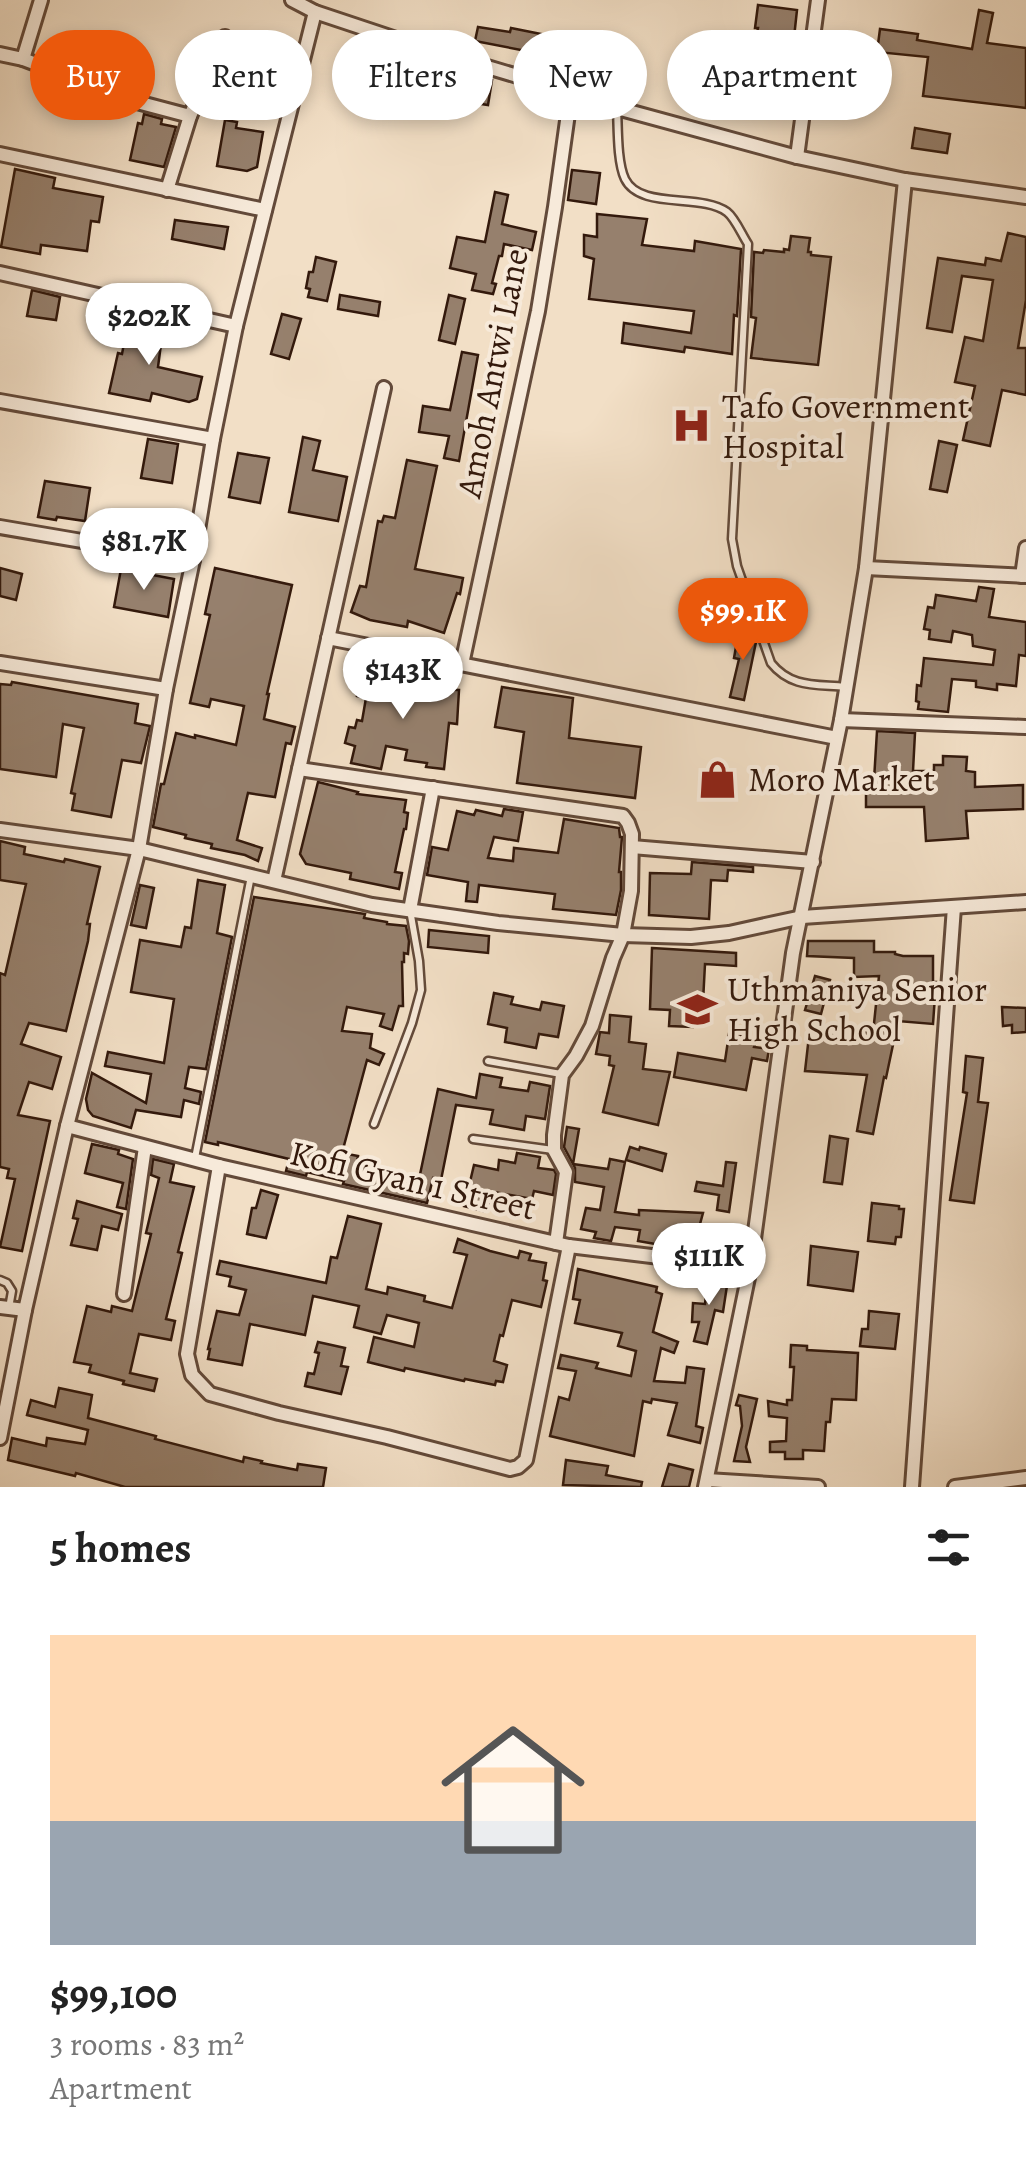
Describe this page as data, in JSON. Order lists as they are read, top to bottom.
{
  "streets": {
    "street": ["Amoh Antwi Lane", "Kofi Gyan 1 Street"]
  },
  "places": {
    "hospital": ["Tafo Government Hospital"],
    "shop": ["Moro Market"],
    "school or university": ["Uthmaniya Senior High School"]
  },
  "page": {
    "chip": [
      "Buy",
      "Rent",
      "Filters",
      "New",
      "Apartment"
    ],
    "price": [
      "$202K",
      "$81.7K",
      "$99.1K",
      "$143K",
      "$111K"
    ],
    "heading": "5 homes",
    "list": [
      {
        "name": "$99,100",
        "note": "3 rooms · 83 m² · Apartment"
      }
    ]
  }
}
